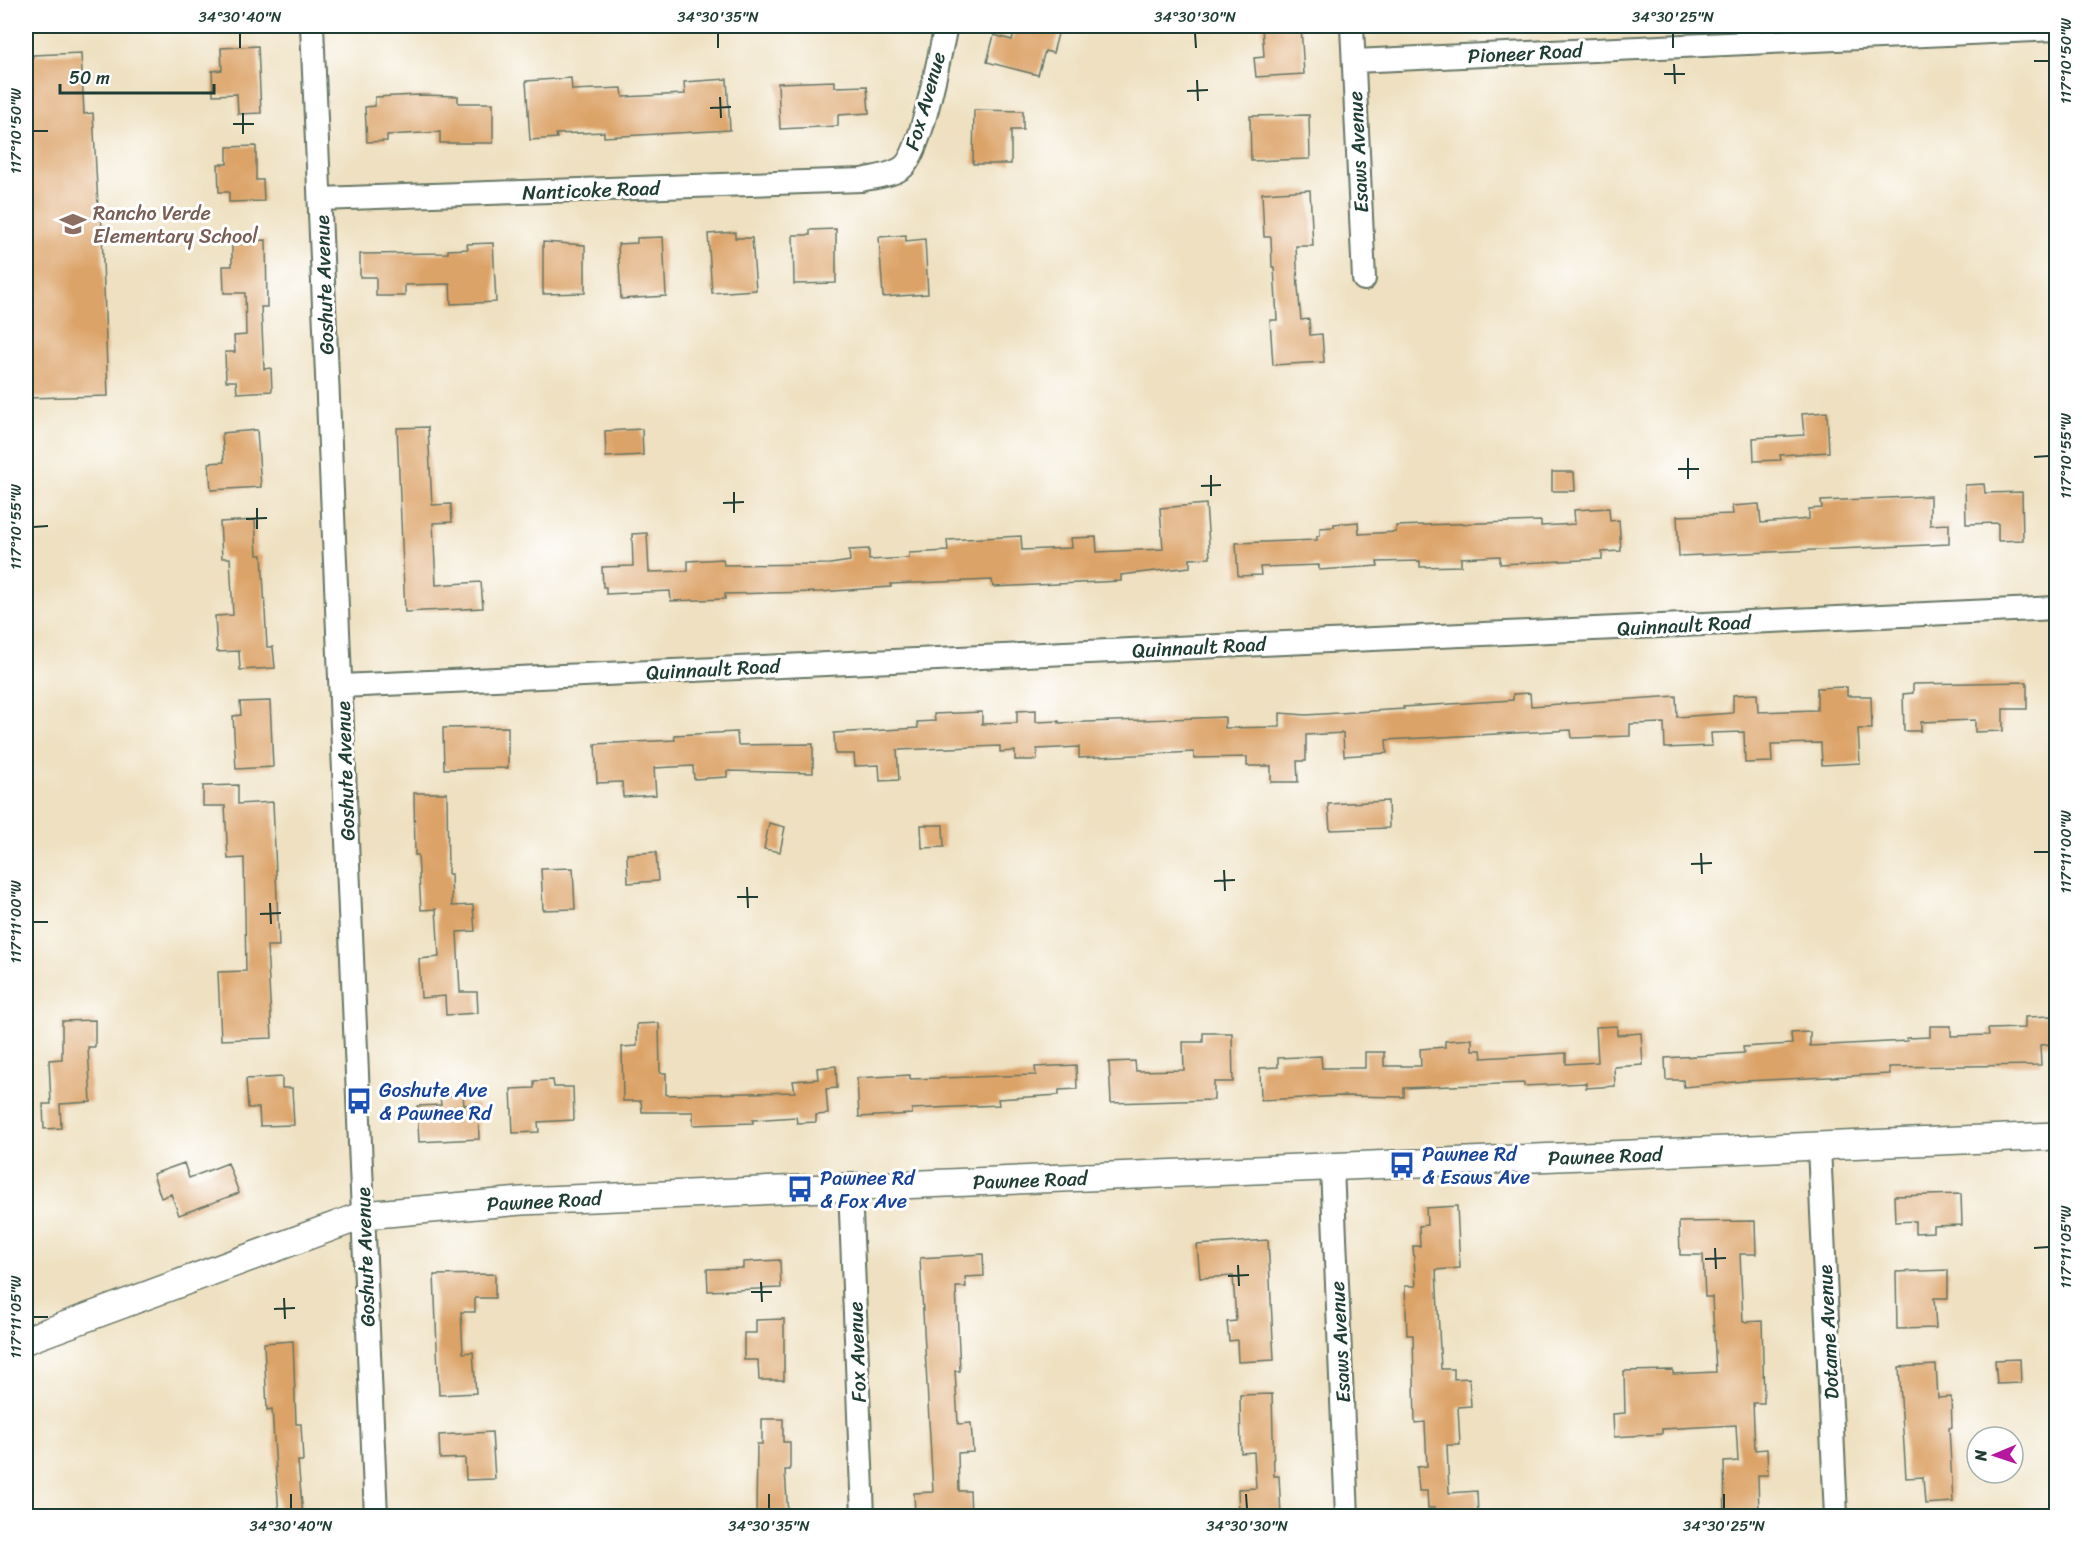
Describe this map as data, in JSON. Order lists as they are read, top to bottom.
{
  "streets": {
    "street": [
      "Pioneer Road",
      "Fox Avenue",
      "Esaws Avenue",
      "Nanticoke Road",
      "Goshute Avenue",
      "Quinnault Road",
      "Pawnee Road",
      "Dotame Avenue"
    ]
  },
  "crossings": [
    ["Pioneer Road", "Esaws Avenue"],
    ["Fox Avenue", "Nanticoke Road"],
    ["Fox Avenue", "Pawnee Road"],
    ["Esaws Avenue", "Pawnee Road"],
    ["Nanticoke Road", "Goshute Avenue"],
    ["Goshute Avenue", "Quinnault Road"],
    ["Goshute Avenue", "Pawnee Road"],
    ["Pawnee Road", "Dotame Avenue"]
  ],
  "places": {
    "school or university": ["Rancho Verde Elementary School"],
    "bus stop": ["Goshute Ave & Pawnee Rd", "Pawnee Rd & Esaws Ave", "Pawnee Rd & Fox Ave"]
  },
  "scale_bar": "50 m",
  "north": "left",
  "coordinates": [
    "34°30'40\"N",
    "34°30'35\"N",
    "34°30'30\"N",
    "34°30'25\"N",
    "117°10'50\"W",
    "117°10'55\"W",
    "117°11'00\"W",
    "117°11'05\"W"
  ]
}
